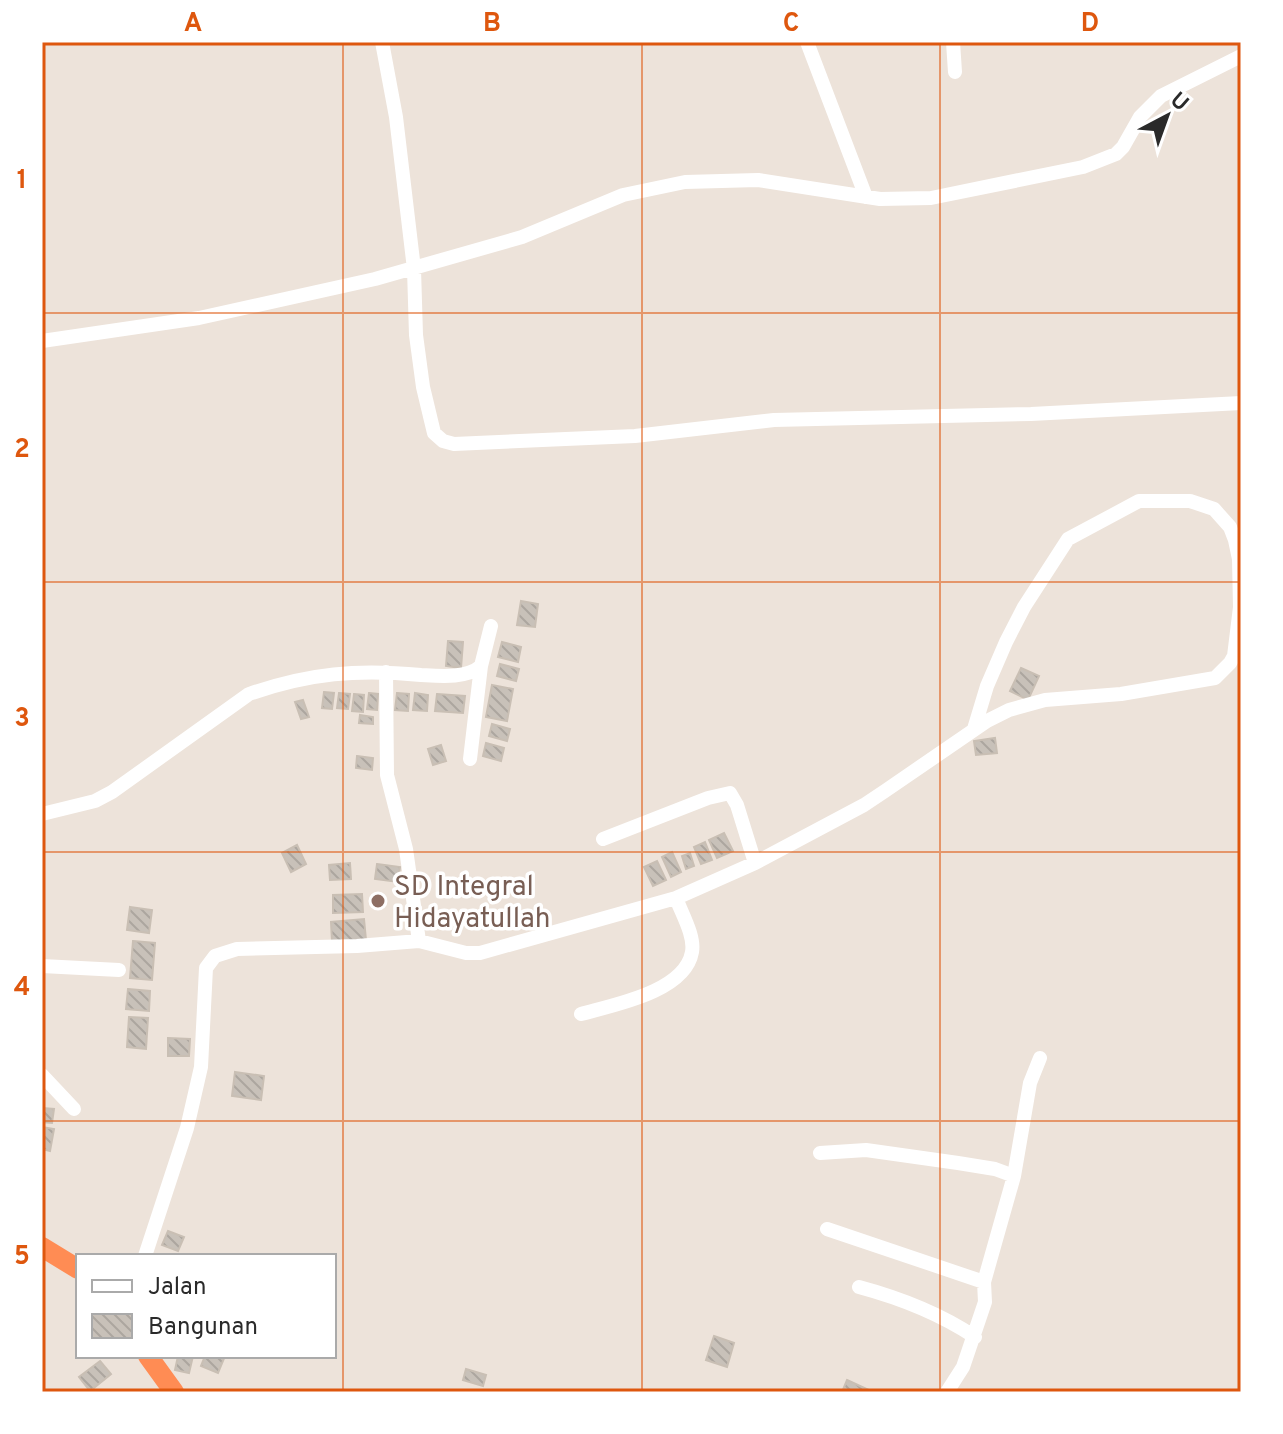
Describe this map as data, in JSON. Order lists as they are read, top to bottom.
{
  "places": ["SD Integral Hidayatullah"],
  "legend": ["Jalan", "Bangunan"],
  "north": "top right",
  "grid": {
    "columns": [
      "A",
      "B",
      "C",
      "D"
    ],
    "rows": [
      "1",
      "2",
      "3",
      "4",
      "5"
    ]
  }
}
